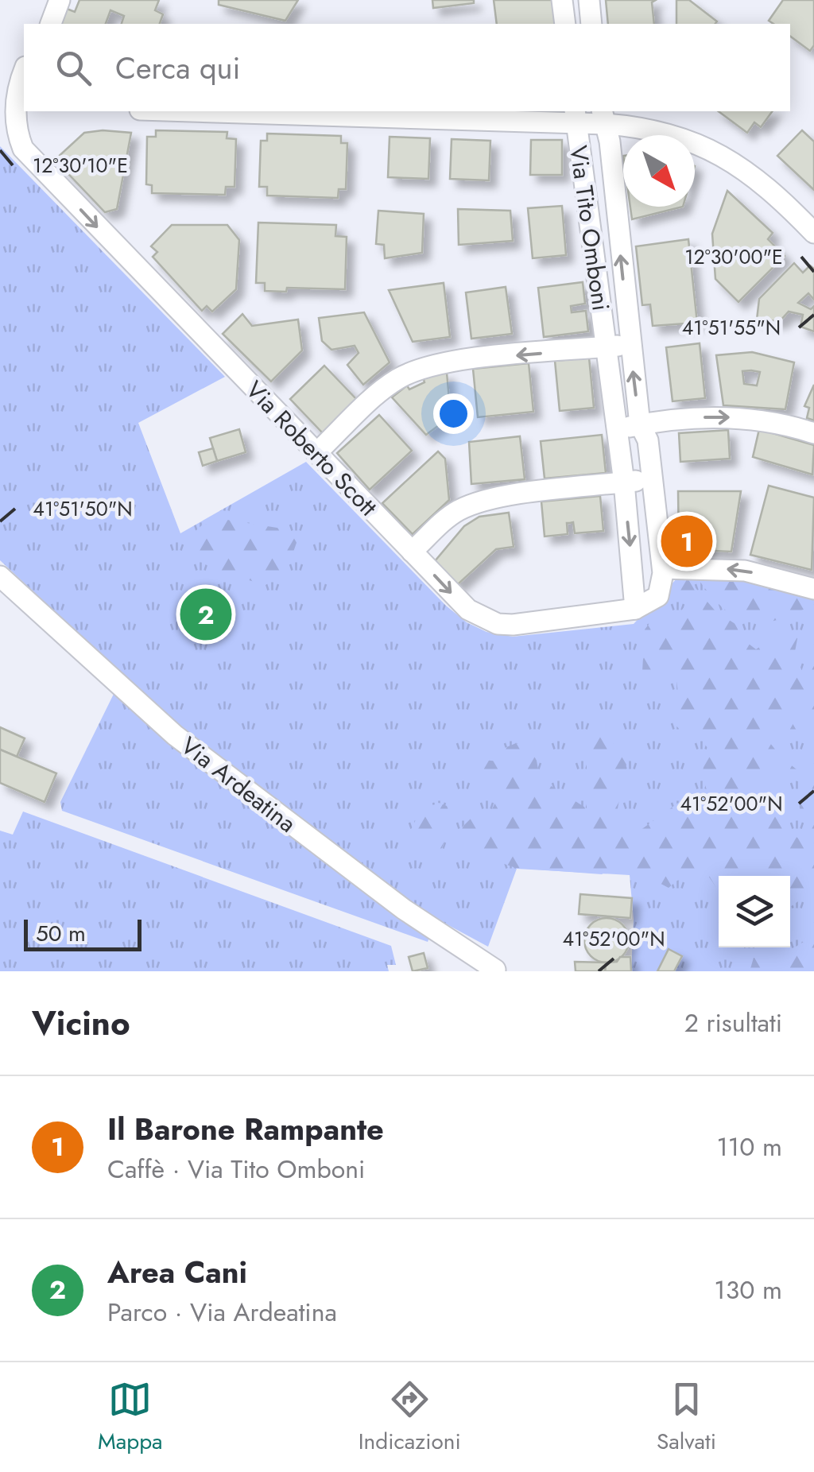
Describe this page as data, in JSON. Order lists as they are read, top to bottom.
{
  "streets": {
    "street": ["Via Tito Omboni", "Via Roberto Scott", "Via Ardeatina"]
  },
  "crossings": [
    ["Via Tito Omboni", "Via Roberto Scott"]
  ],
  "one_way": ["Via Roberto Scott"],
  "scale_bar": "50 m",
  "north": "bottom right",
  "page": {
    "search": "Cerca qui",
    "pins": ["1", "2"],
    "scale": "50 m",
    "heading": ["Vicino", "2 risultati"],
    "list": [
      {
        "mark": "1",
        "name": "Il Barone Rampante",
        "note": "Caffè · Via Tito Omboni",
        "value": "110 m"
      },
      {
        "mark": "2",
        "name": "Area Cani",
        "note": "Parco · Via Ardeatina",
        "value": "130 m"
      }
    ],
    "nav": ["Mappa", "Indicazioni", "Salvati"]
  },
  "coordinates": [
    "12°30'10\"E",
    "12°30'00\"E",
    "41°51'55\"N",
    "41°51'50\"N",
    "41°52'00\"N"
  ]
}
